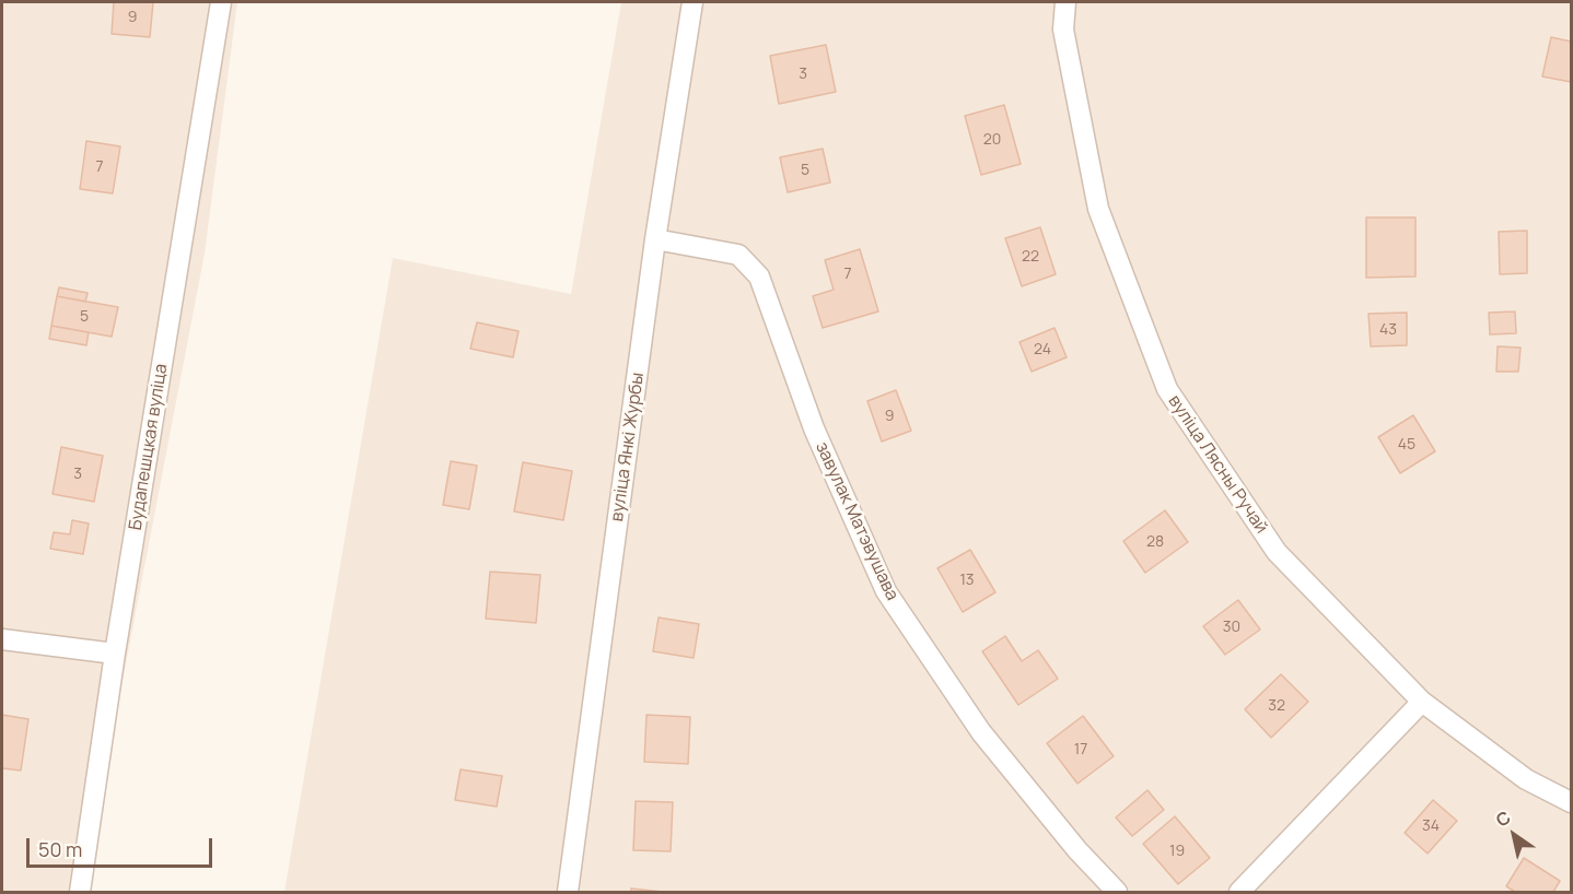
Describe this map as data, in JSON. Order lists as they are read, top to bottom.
{
  "streets": {
    "street": [
      "Будапешцкая вуліца",
      "вуліца Янкі Журбы",
      "вуліца Лясны Ручай",
      "завулак Матэвушава"
    ]
  },
  "crossings": [
    ["вуліца Янкі Журбы", "завулак Матэвушава"]
  ],
  "house_numbers": [
    "9",
    "3",
    "20",
    "7",
    "5",
    "22",
    "7",
    "5",
    "43",
    "24",
    "9",
    "45",
    "3",
    "28",
    "13",
    "30",
    "32",
    "17",
    "34",
    "19"
  ],
  "scale_bar": "50 m",
  "north": "top left"
}
